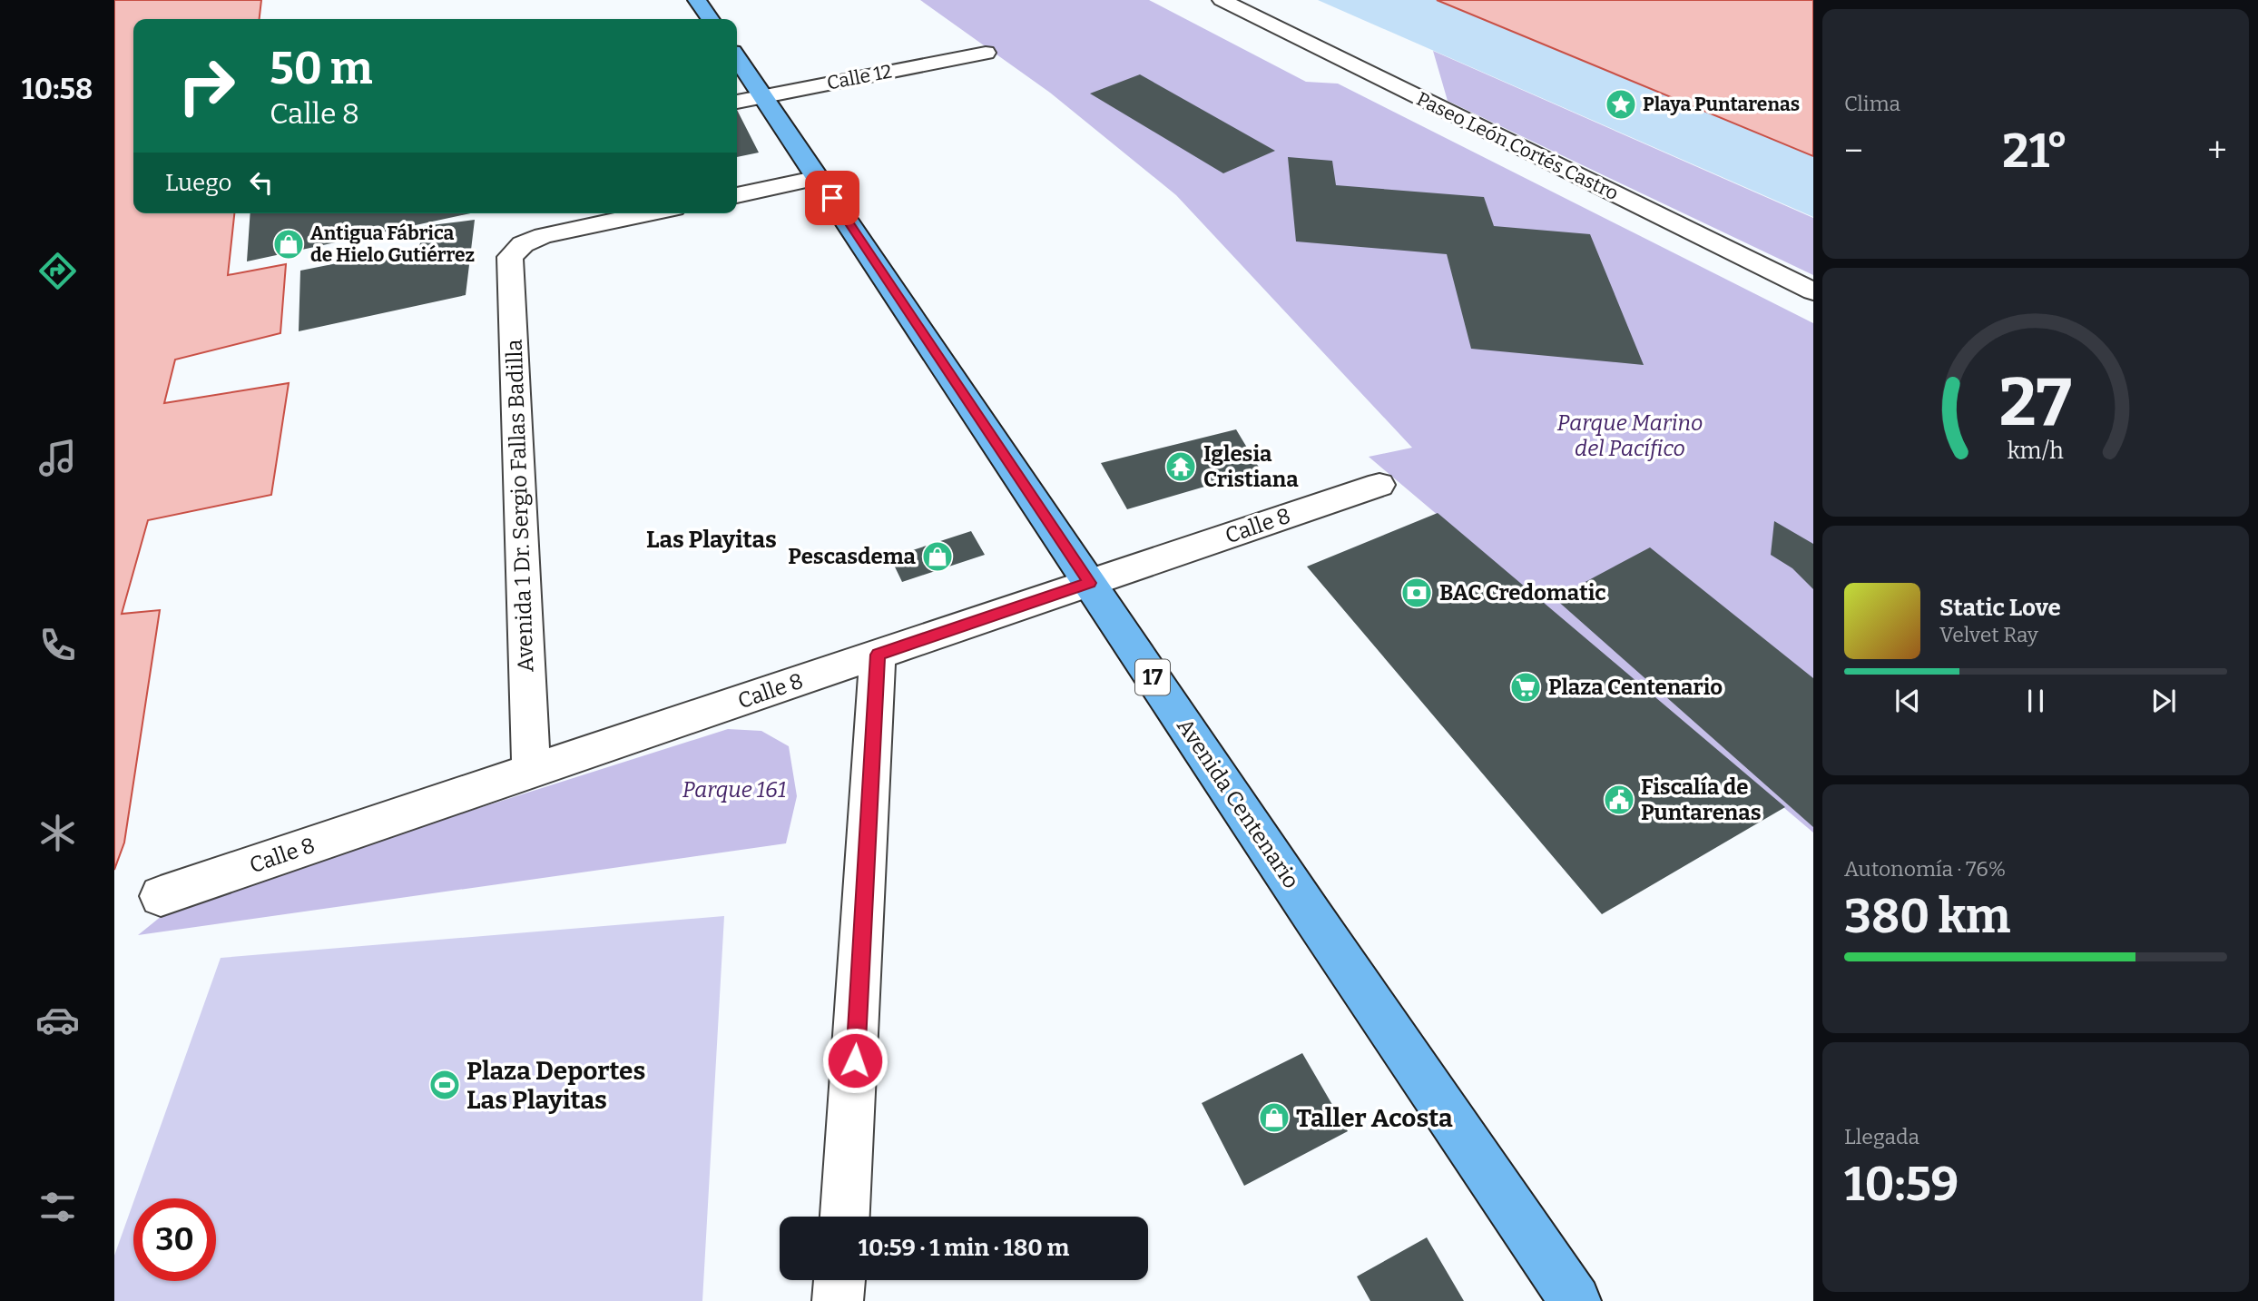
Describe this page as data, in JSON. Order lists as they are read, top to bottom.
{
  "streets": {
    "main road": ["17", "Avenida Centenario"],
    "street": [
      "Calle 12",
      "Paseo León Cortés Castro",
      "Avenida 1 Dr. Sergio Fallas Badilla",
      "Calle 8"
    ]
  },
  "crossings": [
    ["Calle 12", "Avenida Centenario"],
    ["Avenida 1 Dr. Sergio Fallas Badilla", "Calle 8"],
    ["Calle 8", "Avenida Centenario"]
  ],
  "districts": ["Las Playitas"],
  "parks": ["Parque Marino del Pacífico", "Parque 161"],
  "places": {
    "place": ["Playa Puntarenas"],
    "shop": ["Antigua Fábrica de Hielo Gutiérrez", "Pescasdema", "Taller Acosta"],
    "temple": ["Iglesia Cristiana"],
    "bank": ["BAC Credomatic"],
    "supermarket": ["Plaza Centenario"],
    "public building": ["Fiscalía de Puntarenas"],
    "sports": ["Plaza Deportes Las Playitas"]
  },
  "page": {
    "tabs": "10:58",
    "tile": [
      "Clima",
      ["Autonomía · 76%", "380 km"],
      ["Llegada", "10:59"]
    ],
    "turn": ["50 m", "Calle 8"],
    "heat": ["−", "21°", "+"],
    "then": "Luego",
    "song": ["Static Love", "Velvet Ray"],
    "limit": "30",
    "trip": "10:59 · 1 min · 180 m",
    "gauge": ["27", "km/h"]
  }
}
